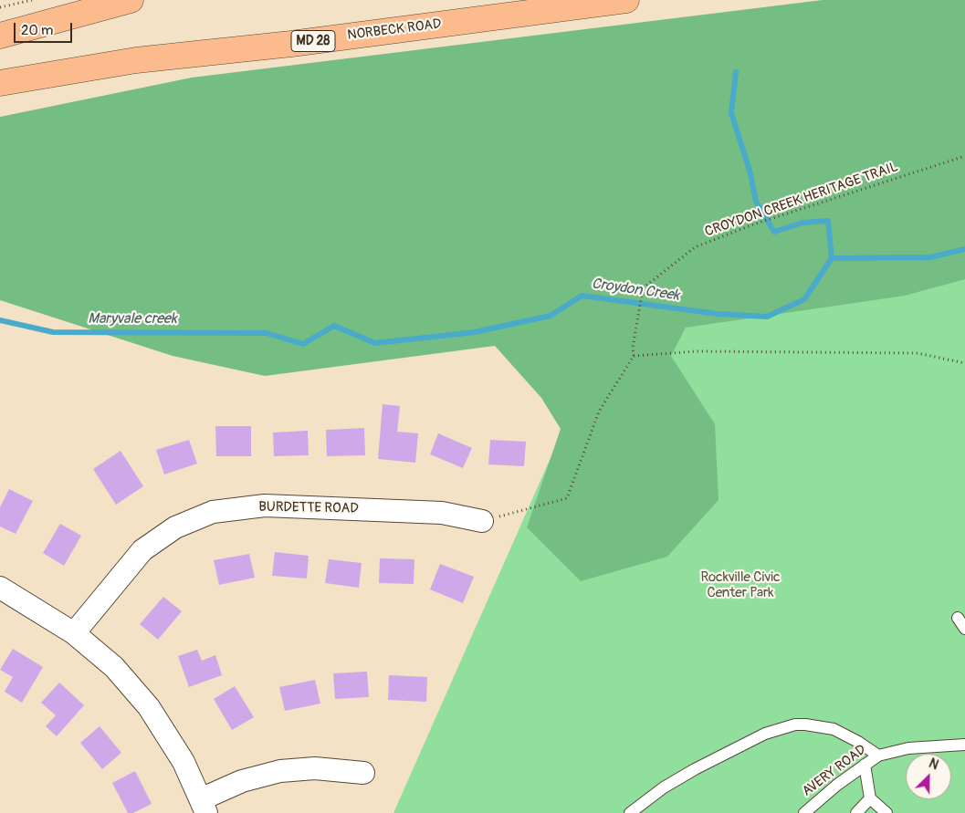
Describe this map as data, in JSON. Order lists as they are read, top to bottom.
{
  "streets": {
    "main road": ["NORBECK ROAD", "MD 28"],
    "street": ["BURDETTE ROAD"],
    "lane": ["AVERY ROAD"],
    "path": ["CROYDON CREEK HERITAGE TRAIL"]
  },
  "crossings": [
    ["CROYDON CREEK HERITAGE TRAIL", "BURDETTE ROAD"]
  ],
  "water": ["Croydon Creek", "Maryvale creek"],
  "parks": ["Rockville Civic Center Park"],
  "scale_bar": "20 m",
  "north": "top right"
}
